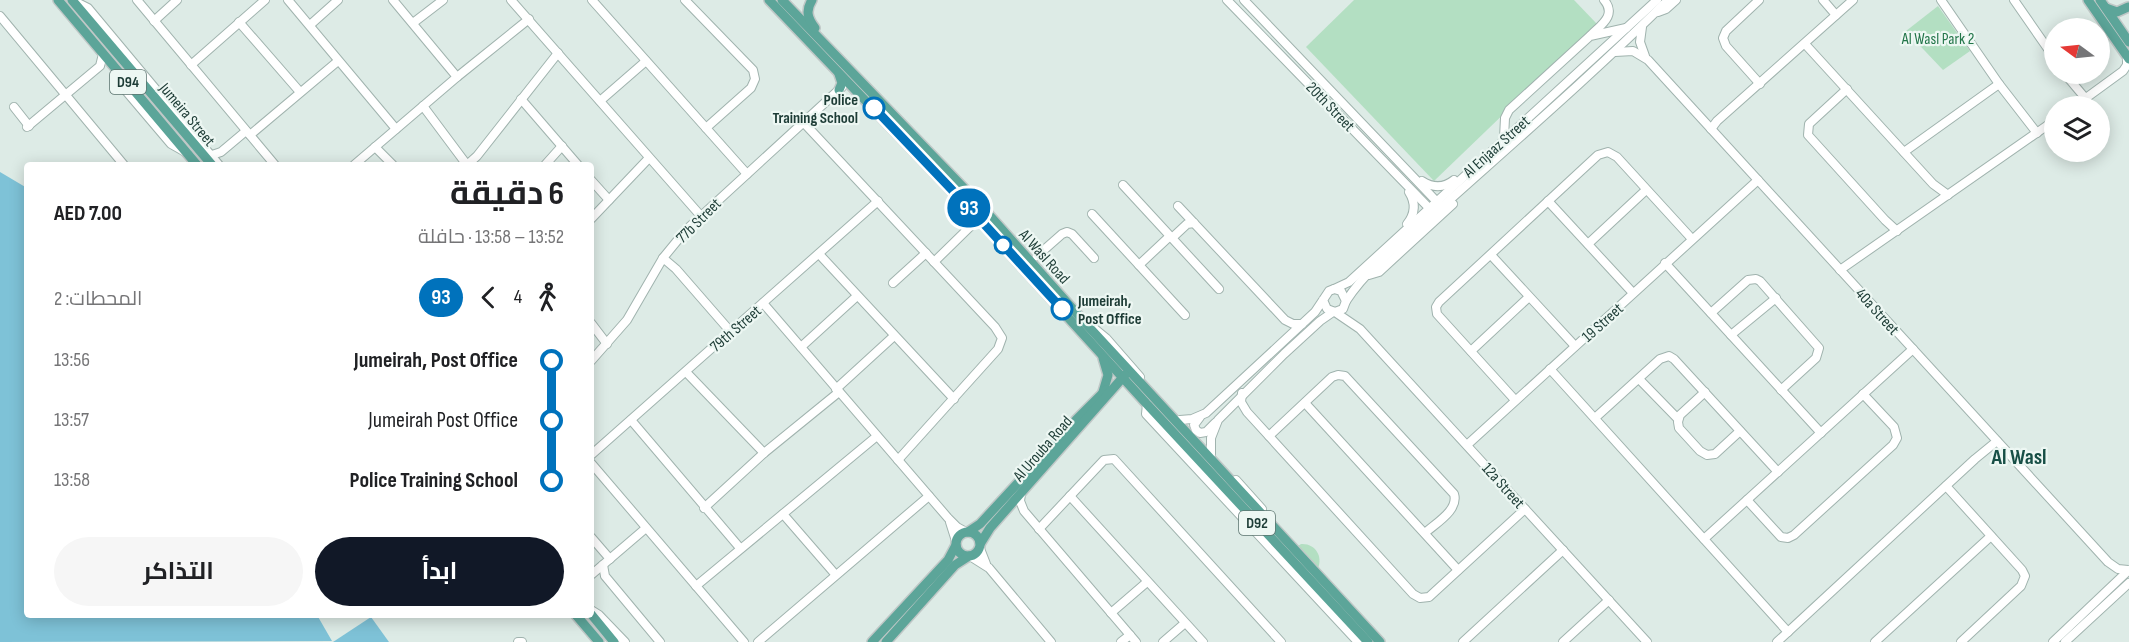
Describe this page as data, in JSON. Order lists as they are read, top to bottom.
{
  "streets": {
    "main road": [
      "D94",
      "Jumeira Street",
      "Al Wasl Road",
      "Al Urouba Road",
      "D92"
    ],
    "street": [
      "20th Street",
      "Al Enjaaz Street",
      "77b Street",
      "40a Street",
      "19 Street",
      "79th Street",
      "12a Street"
    ]
  },
  "crossings": [
    ["20th Street", "Al Enjaaz Street"],
    ["Al Enjaaz Street", "12a Street"],
    ["77b Street", "Al Wasl Road"],
    ["Al Wasl Road", "Al Urouba Road"],
    ["40a Street", "19 Street"],
    ["19 Street", "12a Street"]
  ],
  "districts": ["Al Wasl"],
  "parks": ["Al Wasl Park 2"],
  "places": ["Police Training School", "Jumeirah, Post Office"],
  "lines": ["bus line 93"],
  "north": "left",
  "page": {
    "on_map": "93",
    "heading": ["6 دقيقة", "13:52 – 13:58 · حافلة", "AED 7.00"],
    "legs": ["4", "93", "المحطات: 2"],
    "list": [
      {
        "name": "Jumeirah, Post Office",
        "value": "13:56"
      },
      {
        "name": "Jumeirah Post Office",
        "value": "13:57"
      },
      {
        "name": "Police Training School",
        "value": "13:58"
      }
    ],
    "buttons": ["ابدأ", "التذاكر"]
  }
}
